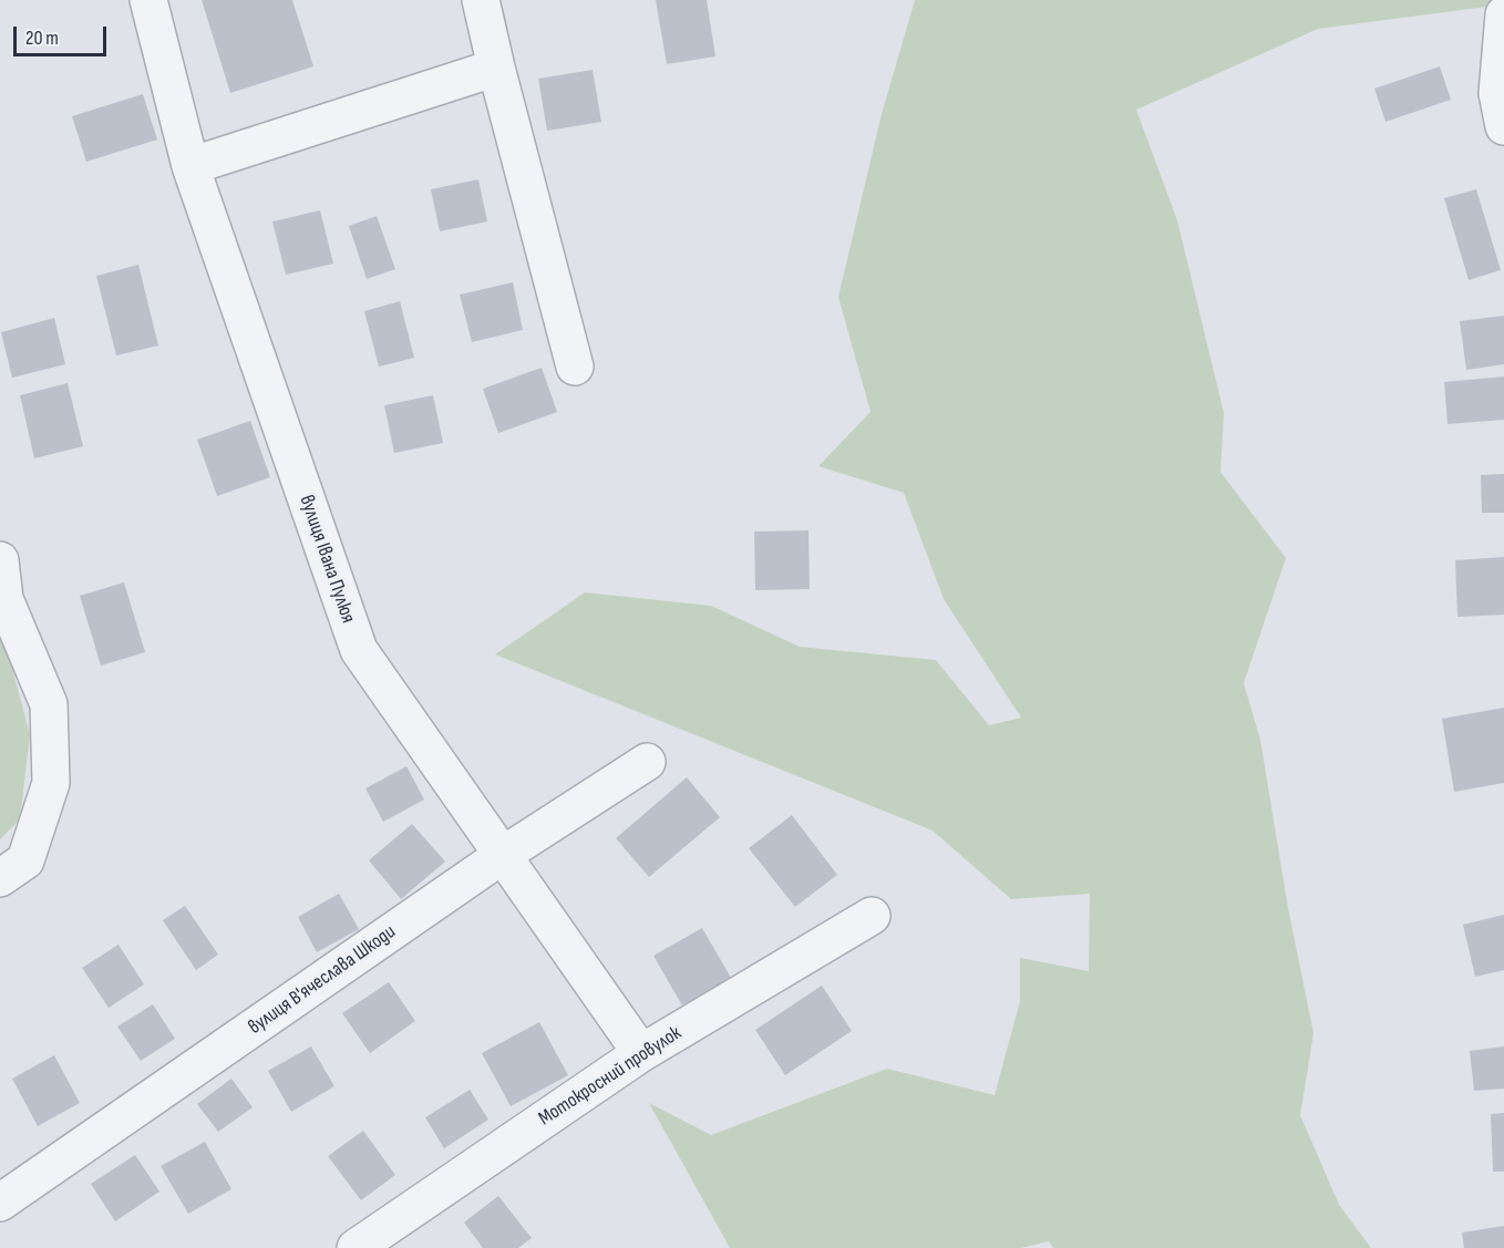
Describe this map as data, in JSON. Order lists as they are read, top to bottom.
{
  "streets": {
    "street": ["вулиця Івана Пулюя", "вулиця В'ячеслава Шкоди", "Мотокросний провулок"]
  },
  "crossings": [
    ["вулиця Івана Пулюя", "вулиця В'ячеслава Шкоди"],
    ["вулиця Івана Пулюя", "Мотокросний провулок"]
  ],
  "scale_bar": "20 m"
}
